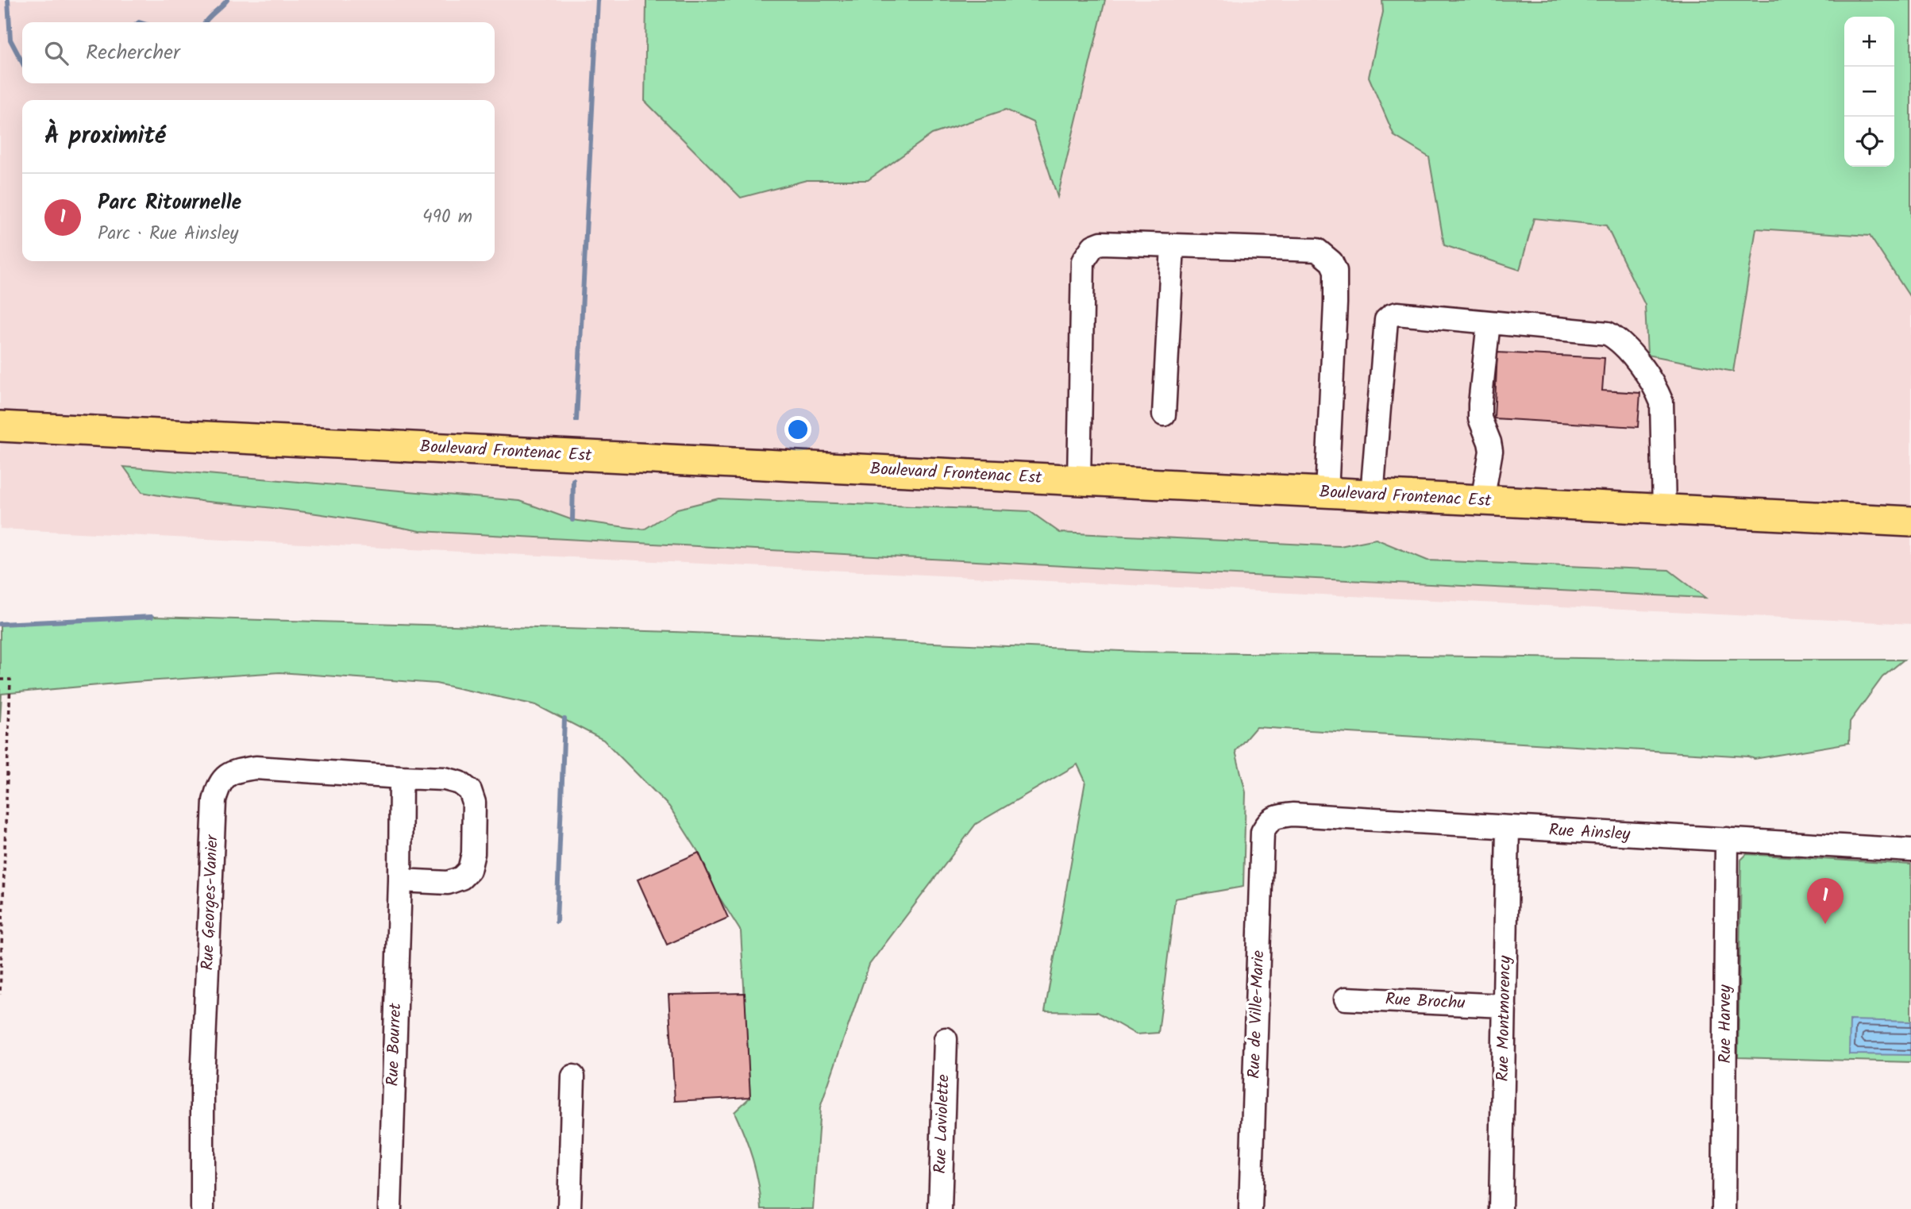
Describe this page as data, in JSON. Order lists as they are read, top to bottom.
{
  "streets": {
    "main road": ["Boulevard Frontenac Est"],
    "street": [
      "Rue Ainsley",
      "Rue Georges-Vanier",
      "Rue Brochu",
      "Rue de Ville-Marie",
      "Rue Montmorency",
      "Rue Harvey",
      "Rue Bourret",
      "Rue Laviolette"
    ]
  },
  "crossings": [
    ["Rue Ainsley", "Rue de Ville-Marie"],
    ["Rue Ainsley", "Rue Montmorency"],
    ["Rue Ainsley", "Rue Harvey"],
    ["Rue Georges-Vanier", "Rue Bourret"],
    ["Rue Brochu", "Rue Montmorency"]
  ],
  "page": {
    "map_buttons": ["+", "−"],
    "search": "Rechercher",
    "heading": "À proximité",
    "list": [
      {
        "mark": "1",
        "name": "Parc Ritournelle",
        "note": "Parc · Rue Ainsley",
        "value": "490 m"
      }
    ],
    "pins": "1"
  }
}
